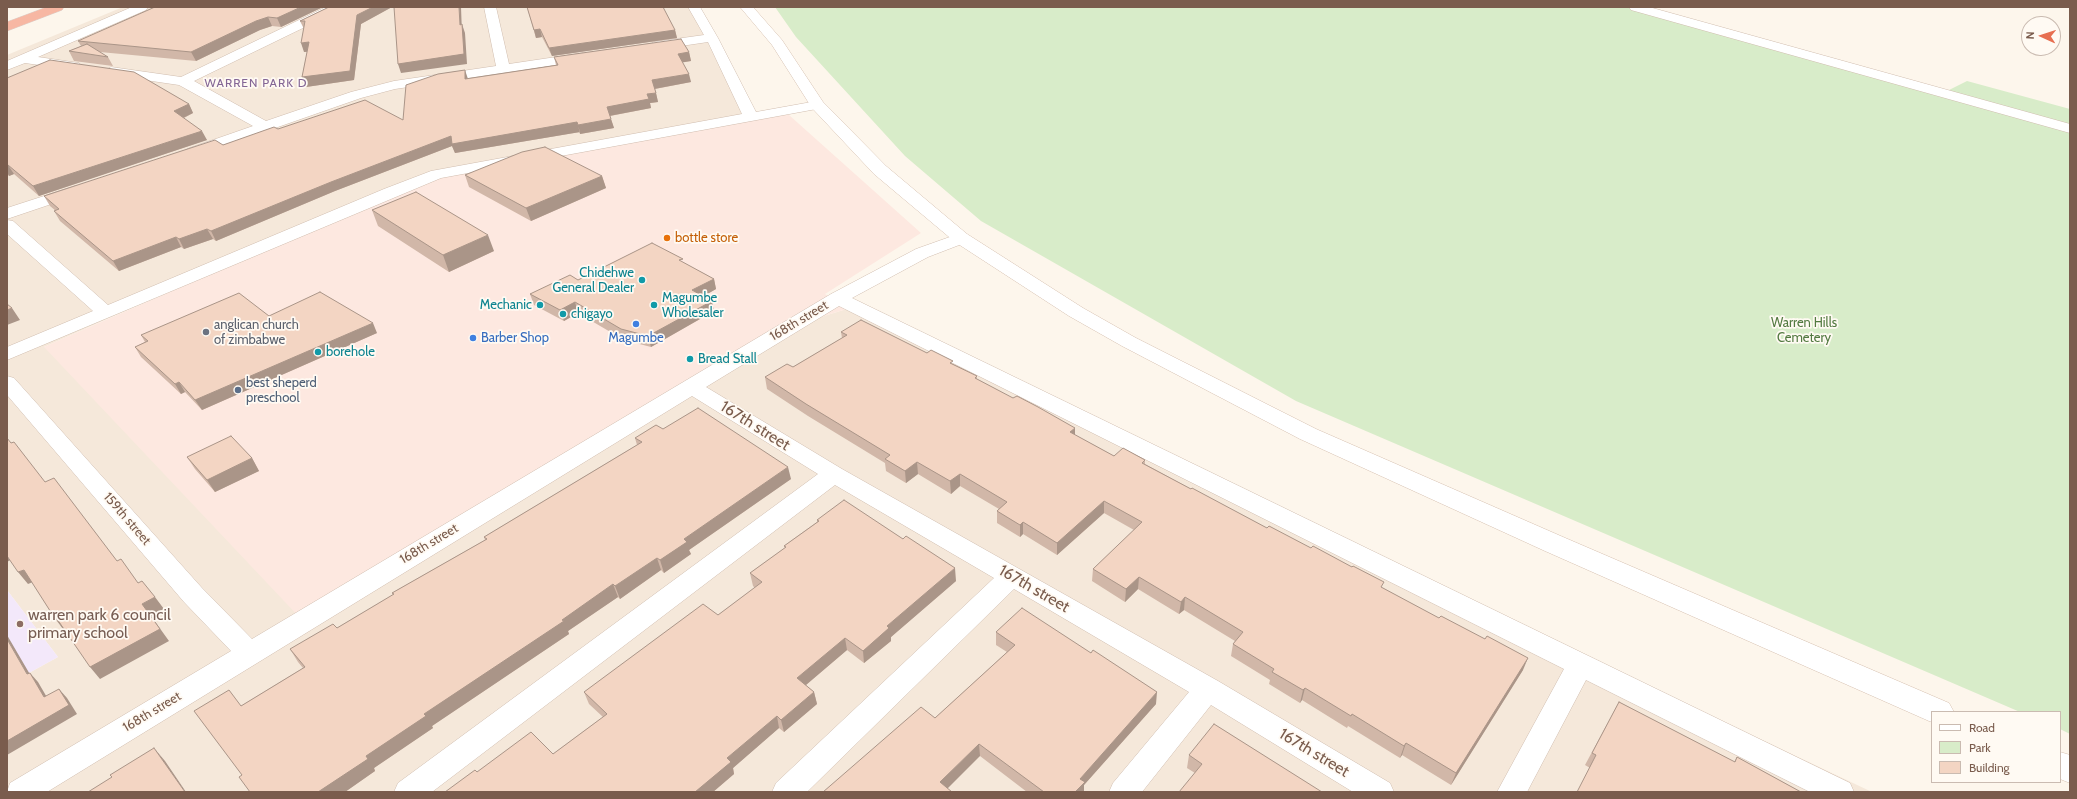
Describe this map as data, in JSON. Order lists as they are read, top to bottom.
{
  "streets": {
    "street": ["168th street", "167th street", "159th street"]
  },
  "crossings": [
    ["168th street", "167th street"],
    ["168th street", "159th street"]
  ],
  "districts": ["WARREN PARK D"],
  "parks": ["Warren Hills Cemetery"],
  "places": [
    "bottle store",
    "Chidehwe General Dealer",
    "Mechanic",
    "Magumbe Wholesaler",
    "chigayo",
    "Magumbe",
    "anglican church of zimbabwe",
    "Barber Shop",
    "borehole",
    "Bread Stall",
    "best sheperd preschool",
    "warren park 6 council primary school"
  ],
  "legend": ["Road", "Park", "Building"],
  "north": "left"
}
